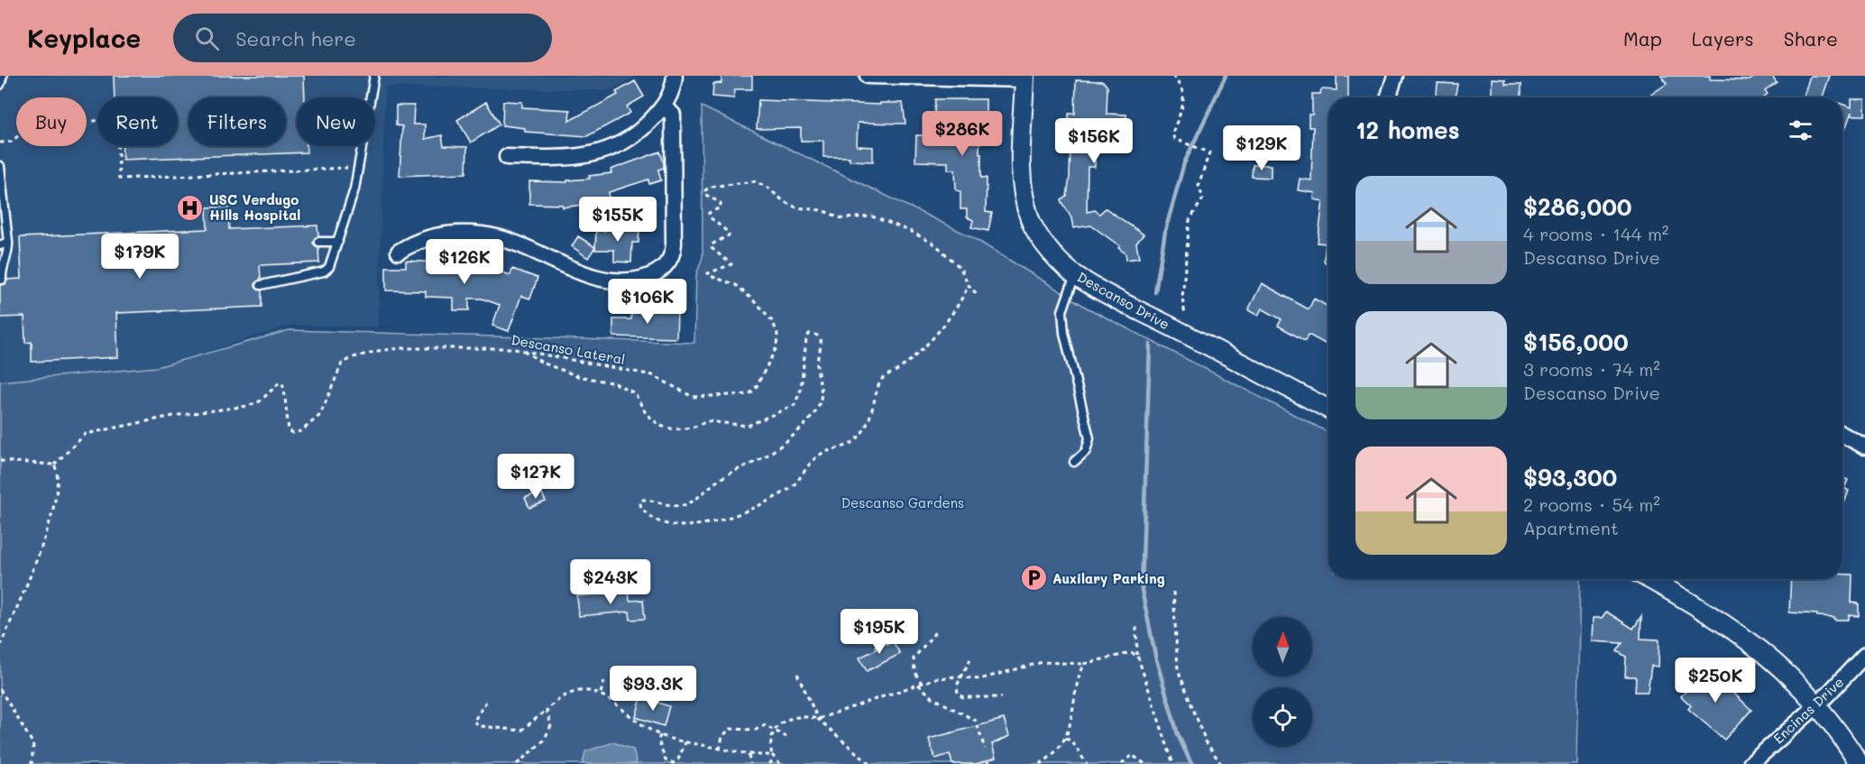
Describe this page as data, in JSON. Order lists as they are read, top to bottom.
{
  "streets": {
    "street": ["Descanso Drive", "Encinas Drive"],
    "path": ["Descanso Lateral"]
  },
  "parks": ["Descanso Gardens"],
  "places": {
    "hospital": ["USC Verdugo Hills Hospital"],
    "parking": ["Auxilary Parking"]
  },
  "north": "top",
  "page": {
    "header": "Keyplace",
    "search": "Search here",
    "nav": ["Map", "Layers", "Share"],
    "chip": [
      "Buy",
      "Rent",
      "Filters",
      "New"
    ],
    "heading": "12 homes",
    "price": [
      "$286K",
      "$156K",
      "$129K",
      "$155K",
      "$179K",
      "$126K",
      "$106K",
      "$127K",
      "$243K",
      "$195K",
      "$250K",
      "$93.3K"
    ],
    "list": [
      {
        "name": "$286,000",
        "note": "4 rooms · 144 m² · Descanso Drive"
      },
      {
        "name": "$156,000",
        "note": "3 rooms · 74 m² · Descanso Drive"
      },
      {
        "name": "$93,300",
        "note": "2 rooms · 54 m² · Apartment"
      }
    ]
  }
}
